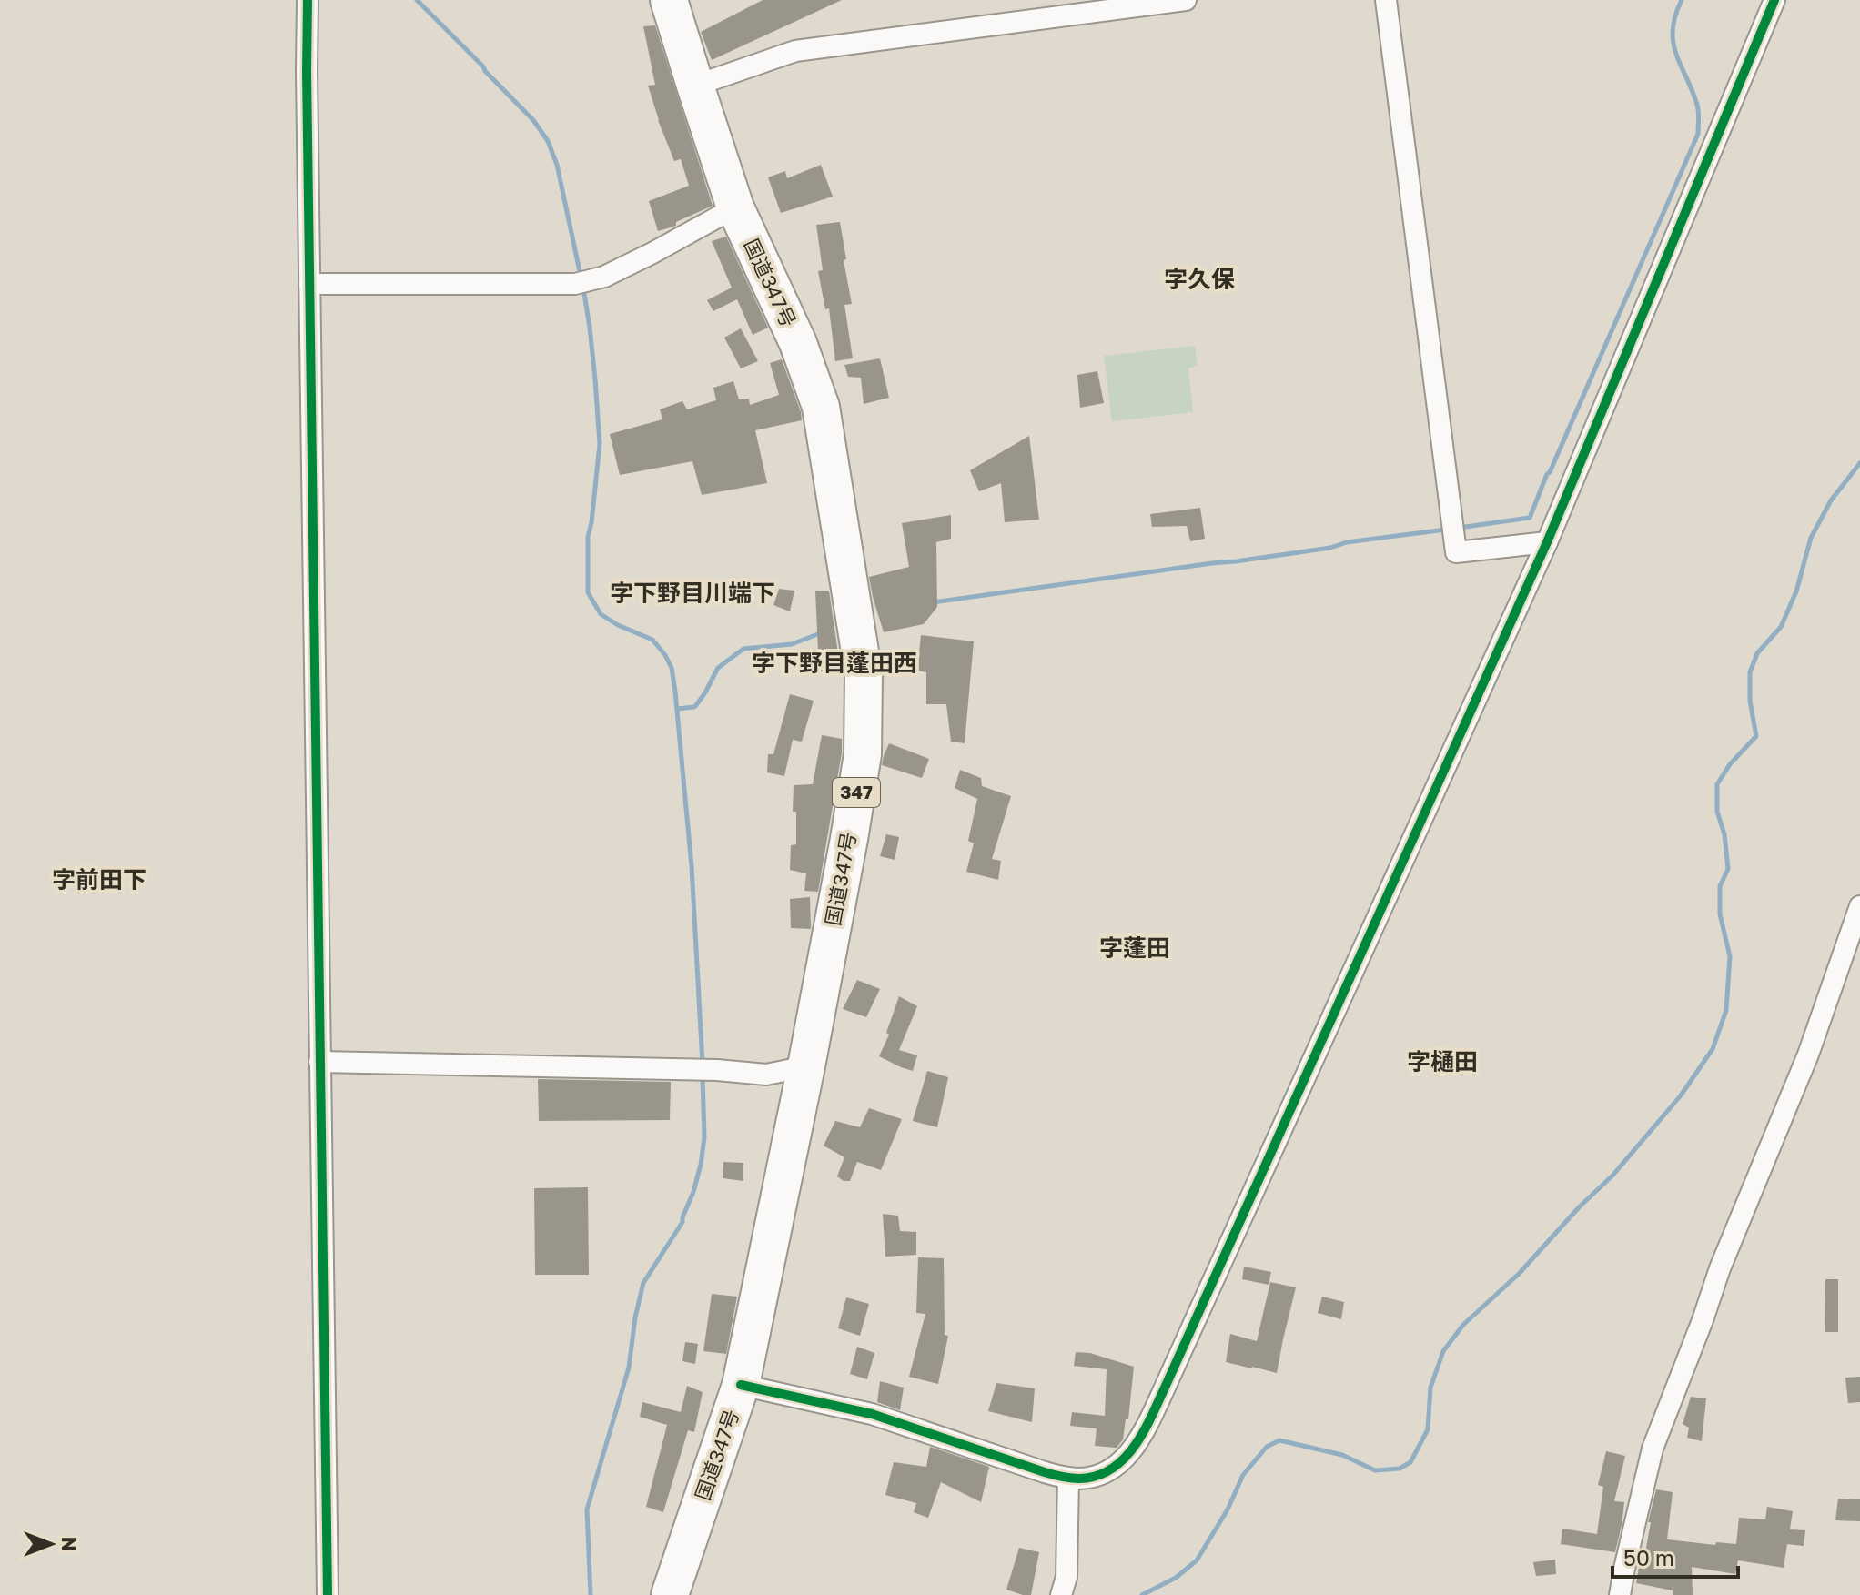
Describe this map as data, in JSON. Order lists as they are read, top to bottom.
{
  "streets": {
    "highway": ["国道347号", "347"]
  },
  "districts": [
    "字久保",
    "字下野目川端下",
    "字下野目蓬田西",
    "字前田下",
    "字蓬田",
    "字樋田"
  ],
  "scale_bar": "50 m",
  "north": "right"
}
